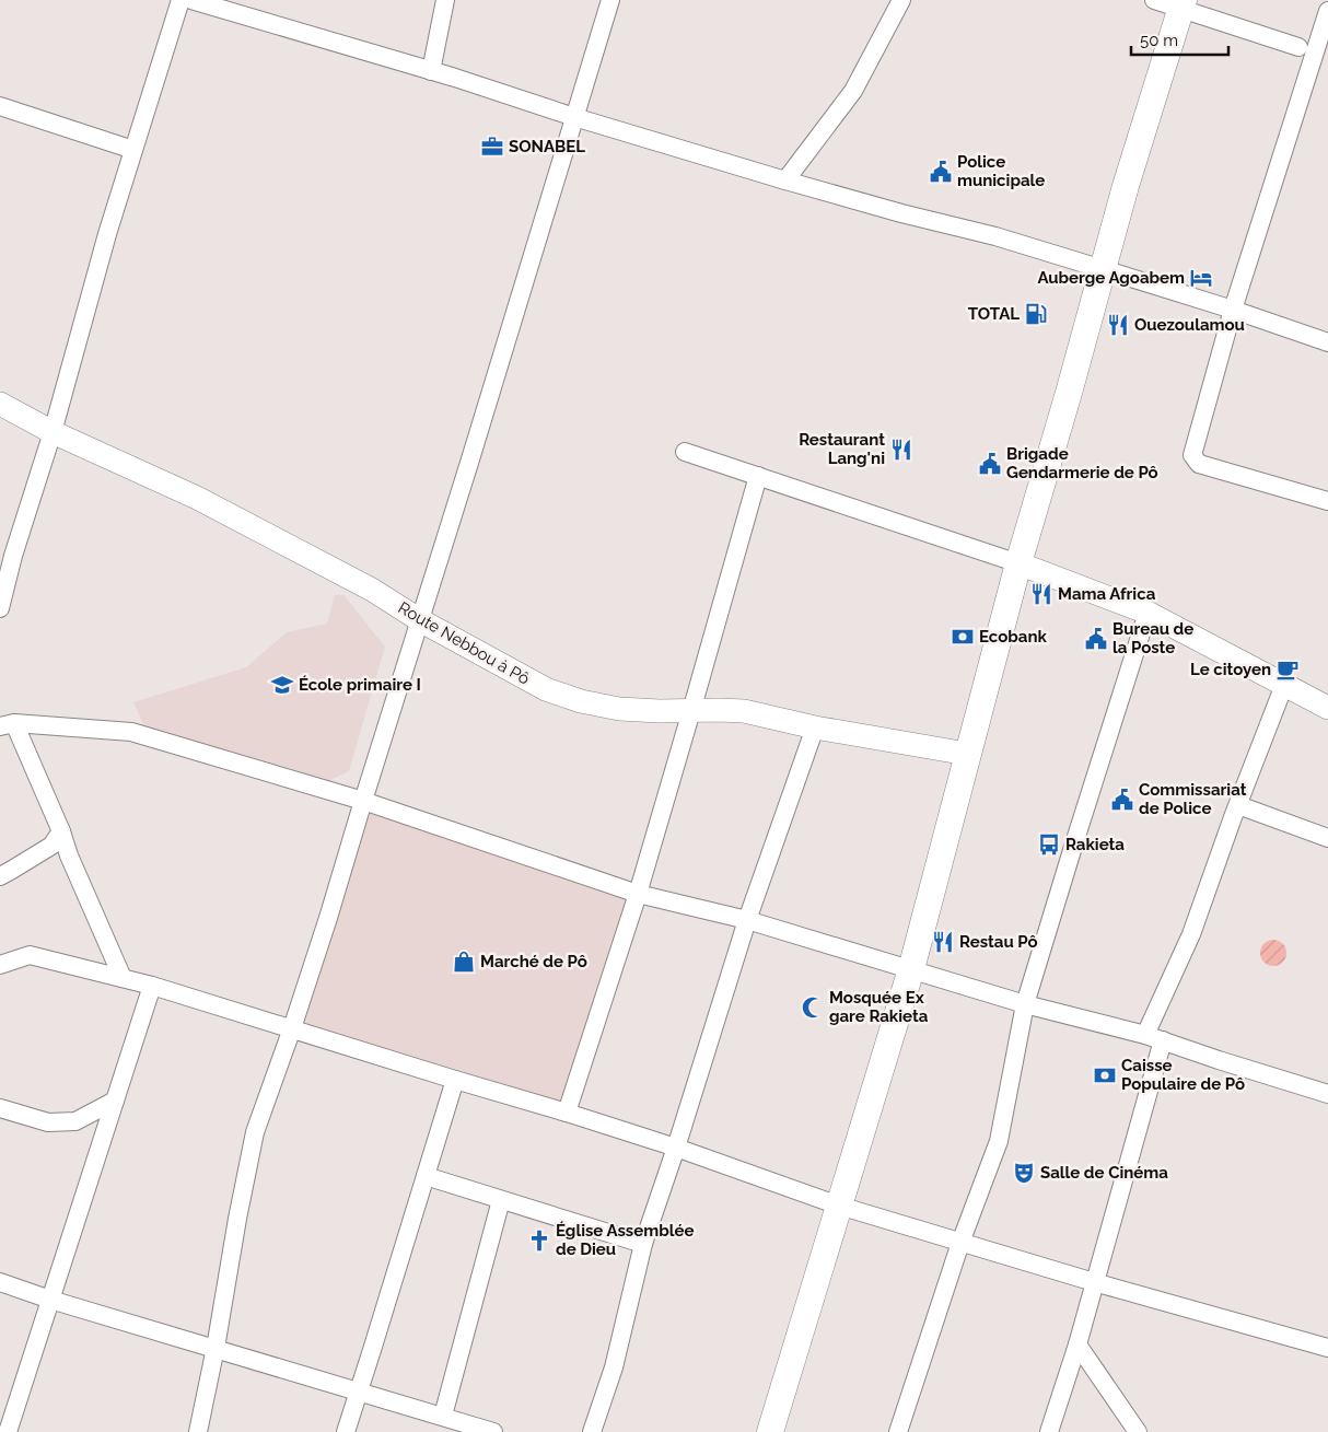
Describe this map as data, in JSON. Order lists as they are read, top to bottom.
{
  "streets": {
    "main road": ["Route Nebbou à Pô"]
  },
  "places": {
    "office": ["SONABEL"],
    "public building": [
      "Police municipale",
      "Brigade Gendarmerie de Pô",
      "Bureau de la Poste",
      "Commissariat de Police"
    ],
    "hotel": ["Auberge Agoabem"],
    "fuel station": ["TOTAL"],
    "restaurant": [
      "Ouezoulamou",
      "Restaurant Lang'ni",
      "Mama Africa",
      "Restau Pô"
    ],
    "bank": ["Ecobank", "Caisse Populaire de Pô"],
    "cafe": ["Le citoyen"],
    "school or university": ["École primaire I"],
    "bus stop": ["Rakieta"],
    "shop": ["Marché de Pô"],
    "mosque": ["Mosquée Ex gare Rakieta"],
    "theatre": ["Salle de Cinéma"],
    "church": ["Église Assemblée de Dieu"]
  },
  "scale_bar": "50 m"
}
